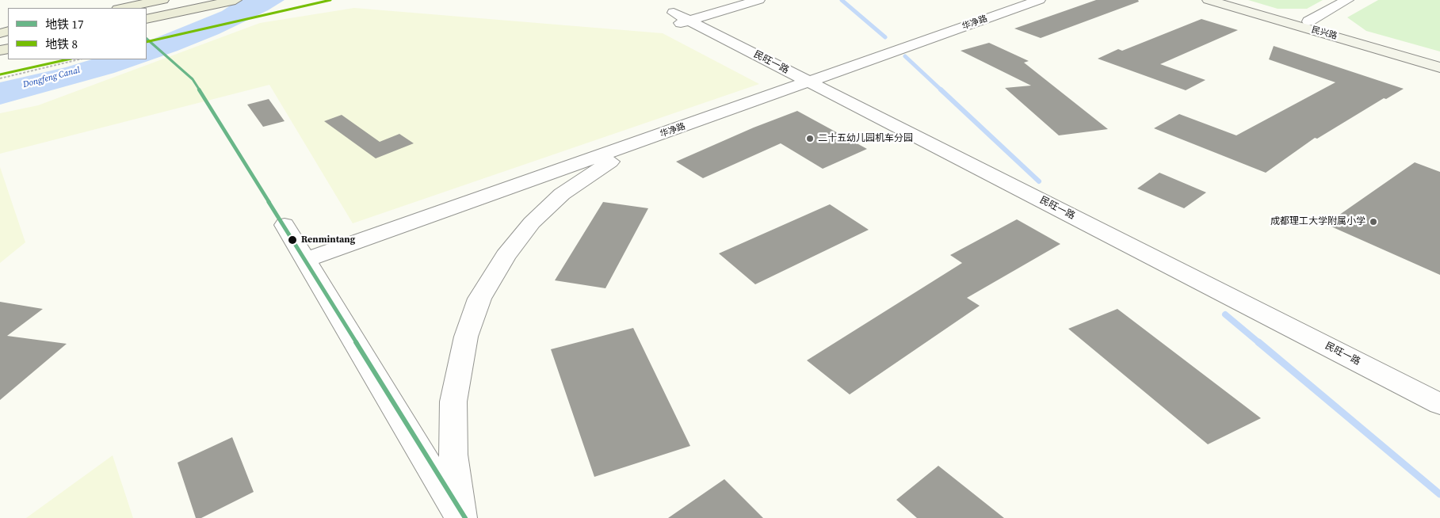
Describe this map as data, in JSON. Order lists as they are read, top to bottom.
{
  "streets": {
    "main road": ["民兴路"],
    "street": ["华净路", "民旺一路"]
  },
  "crossings": [
    ["华净路", "民旺一路"]
  ],
  "water": ["Dongfeng Canal"],
  "places": ["二十五幼儿园机车分园", "成都理工大学附属小学", "Renmintang"],
  "lines": ["metro line 8", "metro line 17"],
  "legend": ["地铁 17", "地铁 8"]
}
